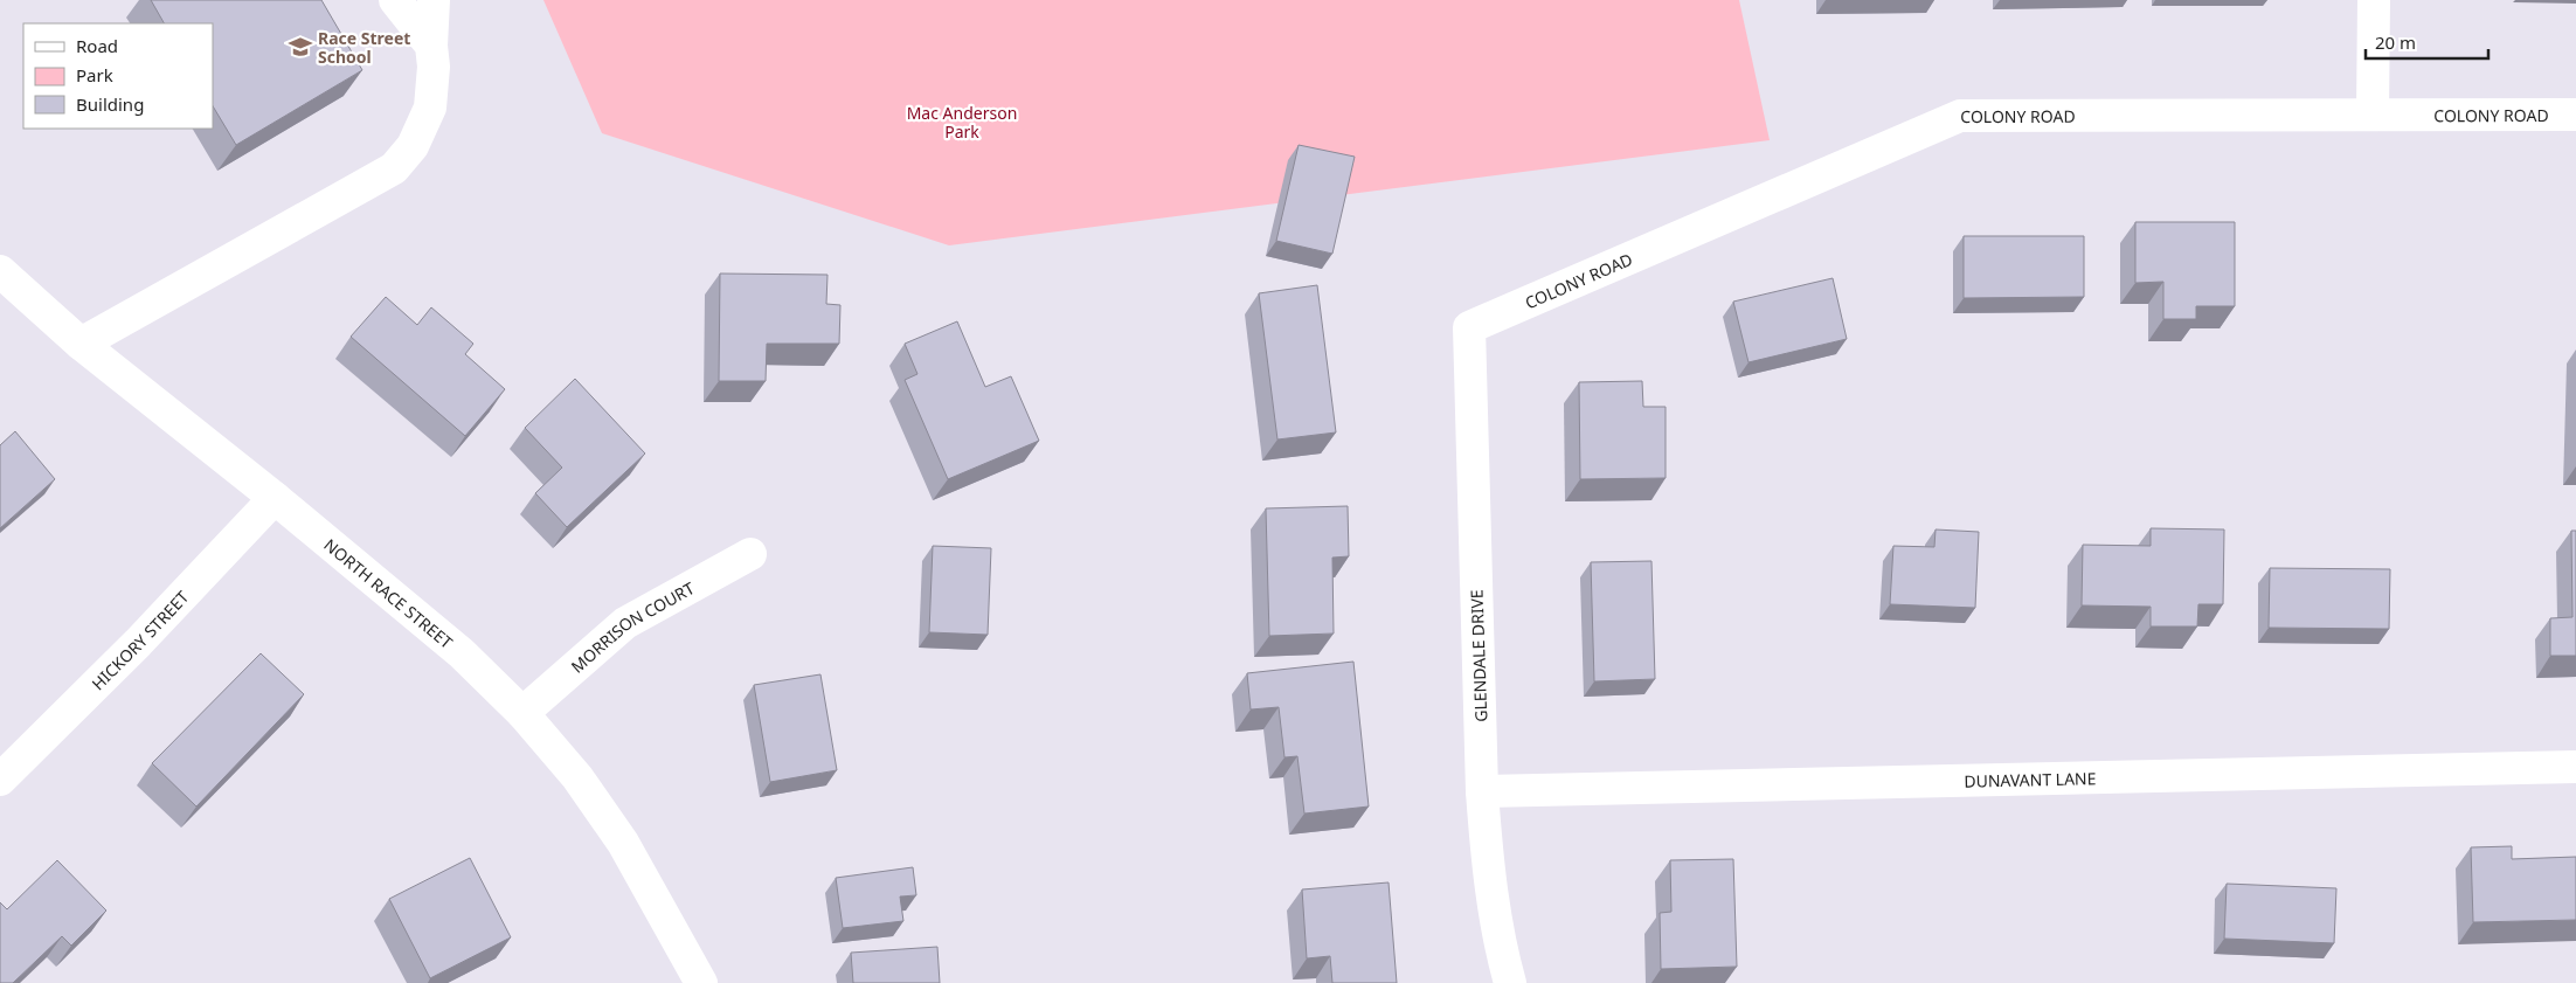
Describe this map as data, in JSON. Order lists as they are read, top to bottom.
{
  "streets": {
    "street": [
      "COLONY ROAD",
      "NORTH RACE STREET",
      "MORRISON COURT",
      "HICKORY STREET",
      "GLENDALE DRIVE",
      "DUNAVANT LANE"
    ]
  },
  "crossings": [
    ["COLONY ROAD", "GLENDALE DRIVE"],
    ["NORTH RACE STREET", "MORRISON COURT"],
    ["NORTH RACE STREET", "HICKORY STREET"],
    ["GLENDALE DRIVE", "DUNAVANT LANE"]
  ],
  "parks": ["Mac Anderson Park"],
  "places": {
    "school or university": ["Race Street School"]
  },
  "legend": ["Road", "Park", "Building"],
  "scale_bar": "20 m"
}
